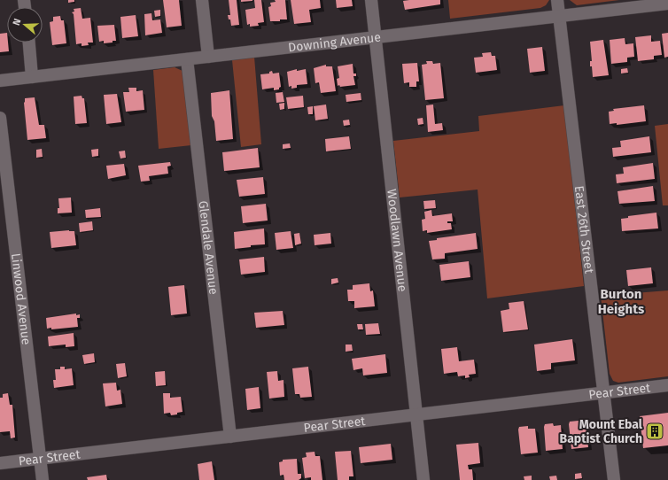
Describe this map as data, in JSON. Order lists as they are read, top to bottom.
{
  "streets": {
    "street": [
      "Downing Avenue",
      "East 26th Street",
      "Woodlawn Avenue",
      "Glendale Avenue",
      "Linwood Avenue",
      "Pear Street"
    ]
  },
  "crossings": [
    ["Downing Avenue", "East 26th Street"],
    ["Downing Avenue", "Woodlawn Avenue"],
    ["Downing Avenue", "Glendale Avenue"],
    ["East 26th Street", "Pear Street"],
    ["Woodlawn Avenue", "Pear Street"],
    ["Glendale Avenue", "Pear Street"],
    ["Linwood Avenue", "Pear Street"]
  ],
  "districts": ["Burton Heights"],
  "places": {
    "building": ["Mount Ebal Baptist Church"]
  },
  "north": "left"
}
